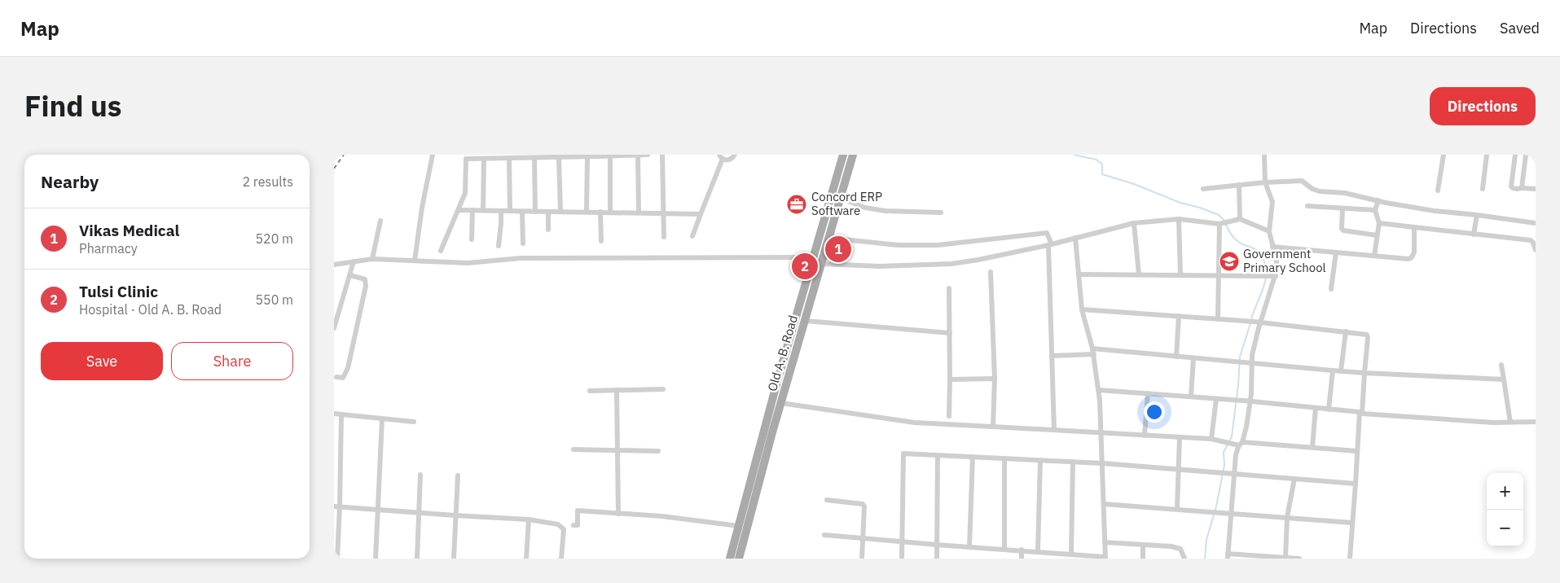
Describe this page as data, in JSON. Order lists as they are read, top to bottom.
{
  "streets": {
    "main road": ["Old A. B. Road"]
  },
  "places": {
    "office": ["Concord ERP Software"],
    "school or university": ["Government Primary School"]
  },
  "page": {
    "header": "Map",
    "nav": ["Map", "Directions", "Saved"],
    "title": "Find us",
    "buttons": [
      "Directions",
      ["Save", "Share"]
    ],
    "heading": ["Nearby", "2 results"],
    "list": [
      {
        "mark": "1",
        "name": "Vikas Medical",
        "note": "Pharmacy",
        "value": "520 m"
      },
      {
        "mark": "2",
        "name": "Tulsi Clinic",
        "note": "Hospital · Old A. B. Road",
        "value": "550 m"
      }
    ],
    "pins": ["1", "2"],
    "map_buttons": ["+", "−"]
  }
}
